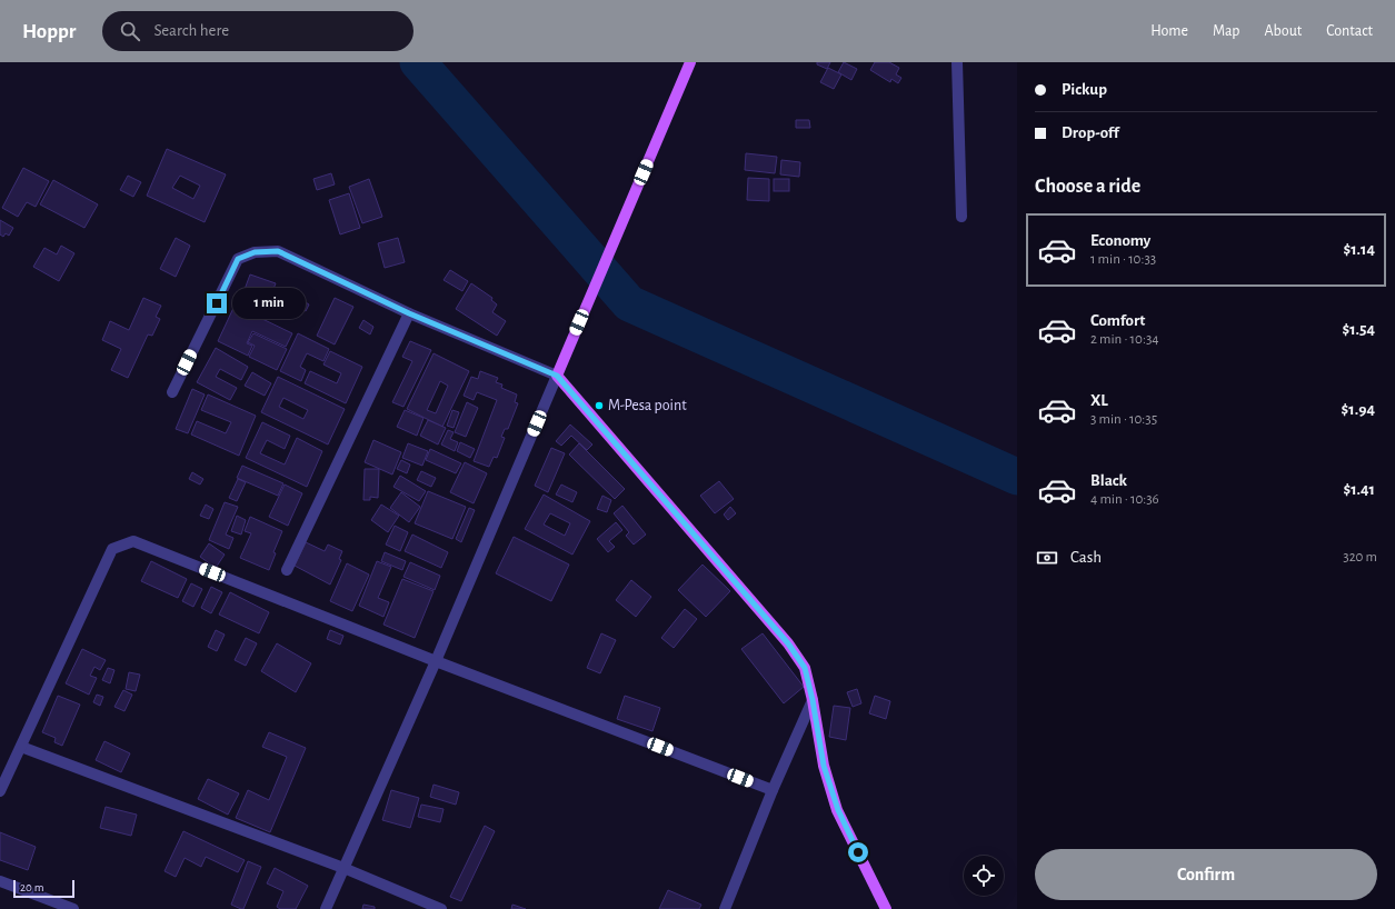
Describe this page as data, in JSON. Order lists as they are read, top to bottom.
{
  "places": ["M-Pesa point"],
  "scale_bar": "20 m",
  "page": {
    "header": "Hoppr",
    "search": "Search here",
    "nav": [
      "Home",
      "Map",
      "About",
      "Contact"
    ],
    "banner": ["Pickup", "Drop-off"],
    "heading": "Choose a ride",
    "list": [
      {
        "name": "Economy",
        "note": "1 min · 10:33",
        "value": "$1.14"
      },
      {
        "name": "Comfort",
        "note": "2 min · 10:34",
        "value": "$1.54"
      },
      {
        "name": "XL",
        "note": "3 min · 10:35",
        "value": "$1.94"
      },
      {
        "name": "Black",
        "note": "4 min · 10:36",
        "value": "$1.41"
      }
    ],
    "bubble": "1 min",
    "pay": ["Cash", "320 m"],
    "buttons": "Confirm",
    "scale": "20 m"
  }
}
